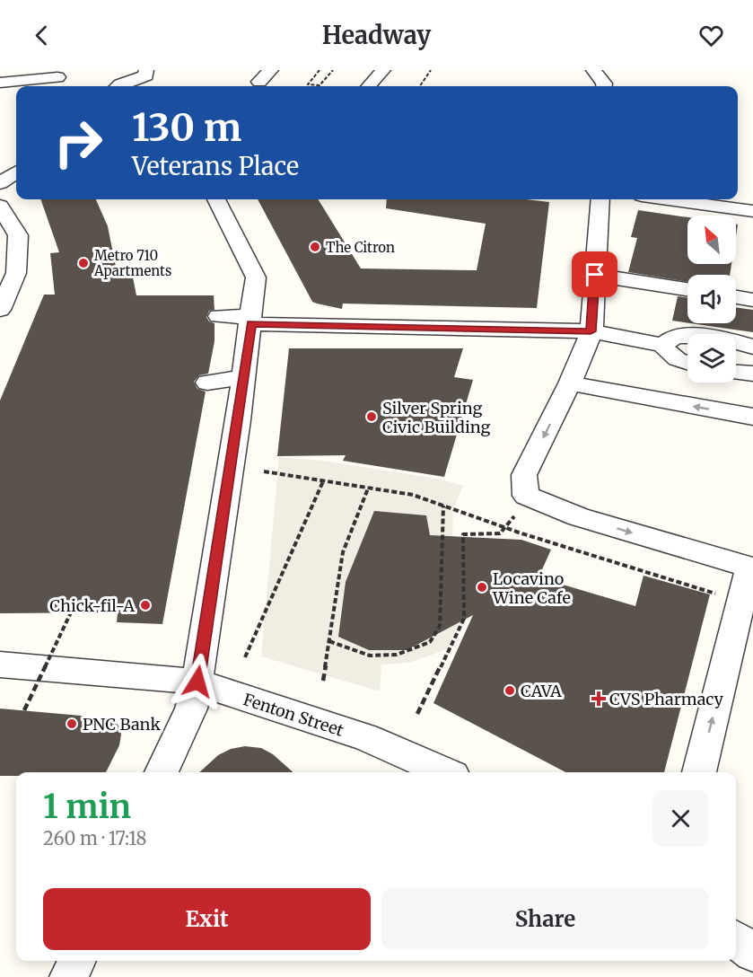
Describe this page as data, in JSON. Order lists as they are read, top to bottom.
{
  "streets": {
    "street": ["Fenton Street"]
  },
  "places": {
    "other": [
      "The Citron",
      "Metro 710 Apartments",
      "Silver Spring Civic Building",
      "Locavino Wine Cafe",
      "Chick-fil-A",
      "CAVA",
      "PNC Bank"
    ],
    "health": ["CVS Pharmacy"]
  },
  "north": "top left",
  "page": {
    "header": "Headway",
    "turn": ["130 m", "Veterans Place"],
    "heading": ["1 min", "260 m · 17:18"],
    "buttons": ["Exit", "Share"]
  }
}
